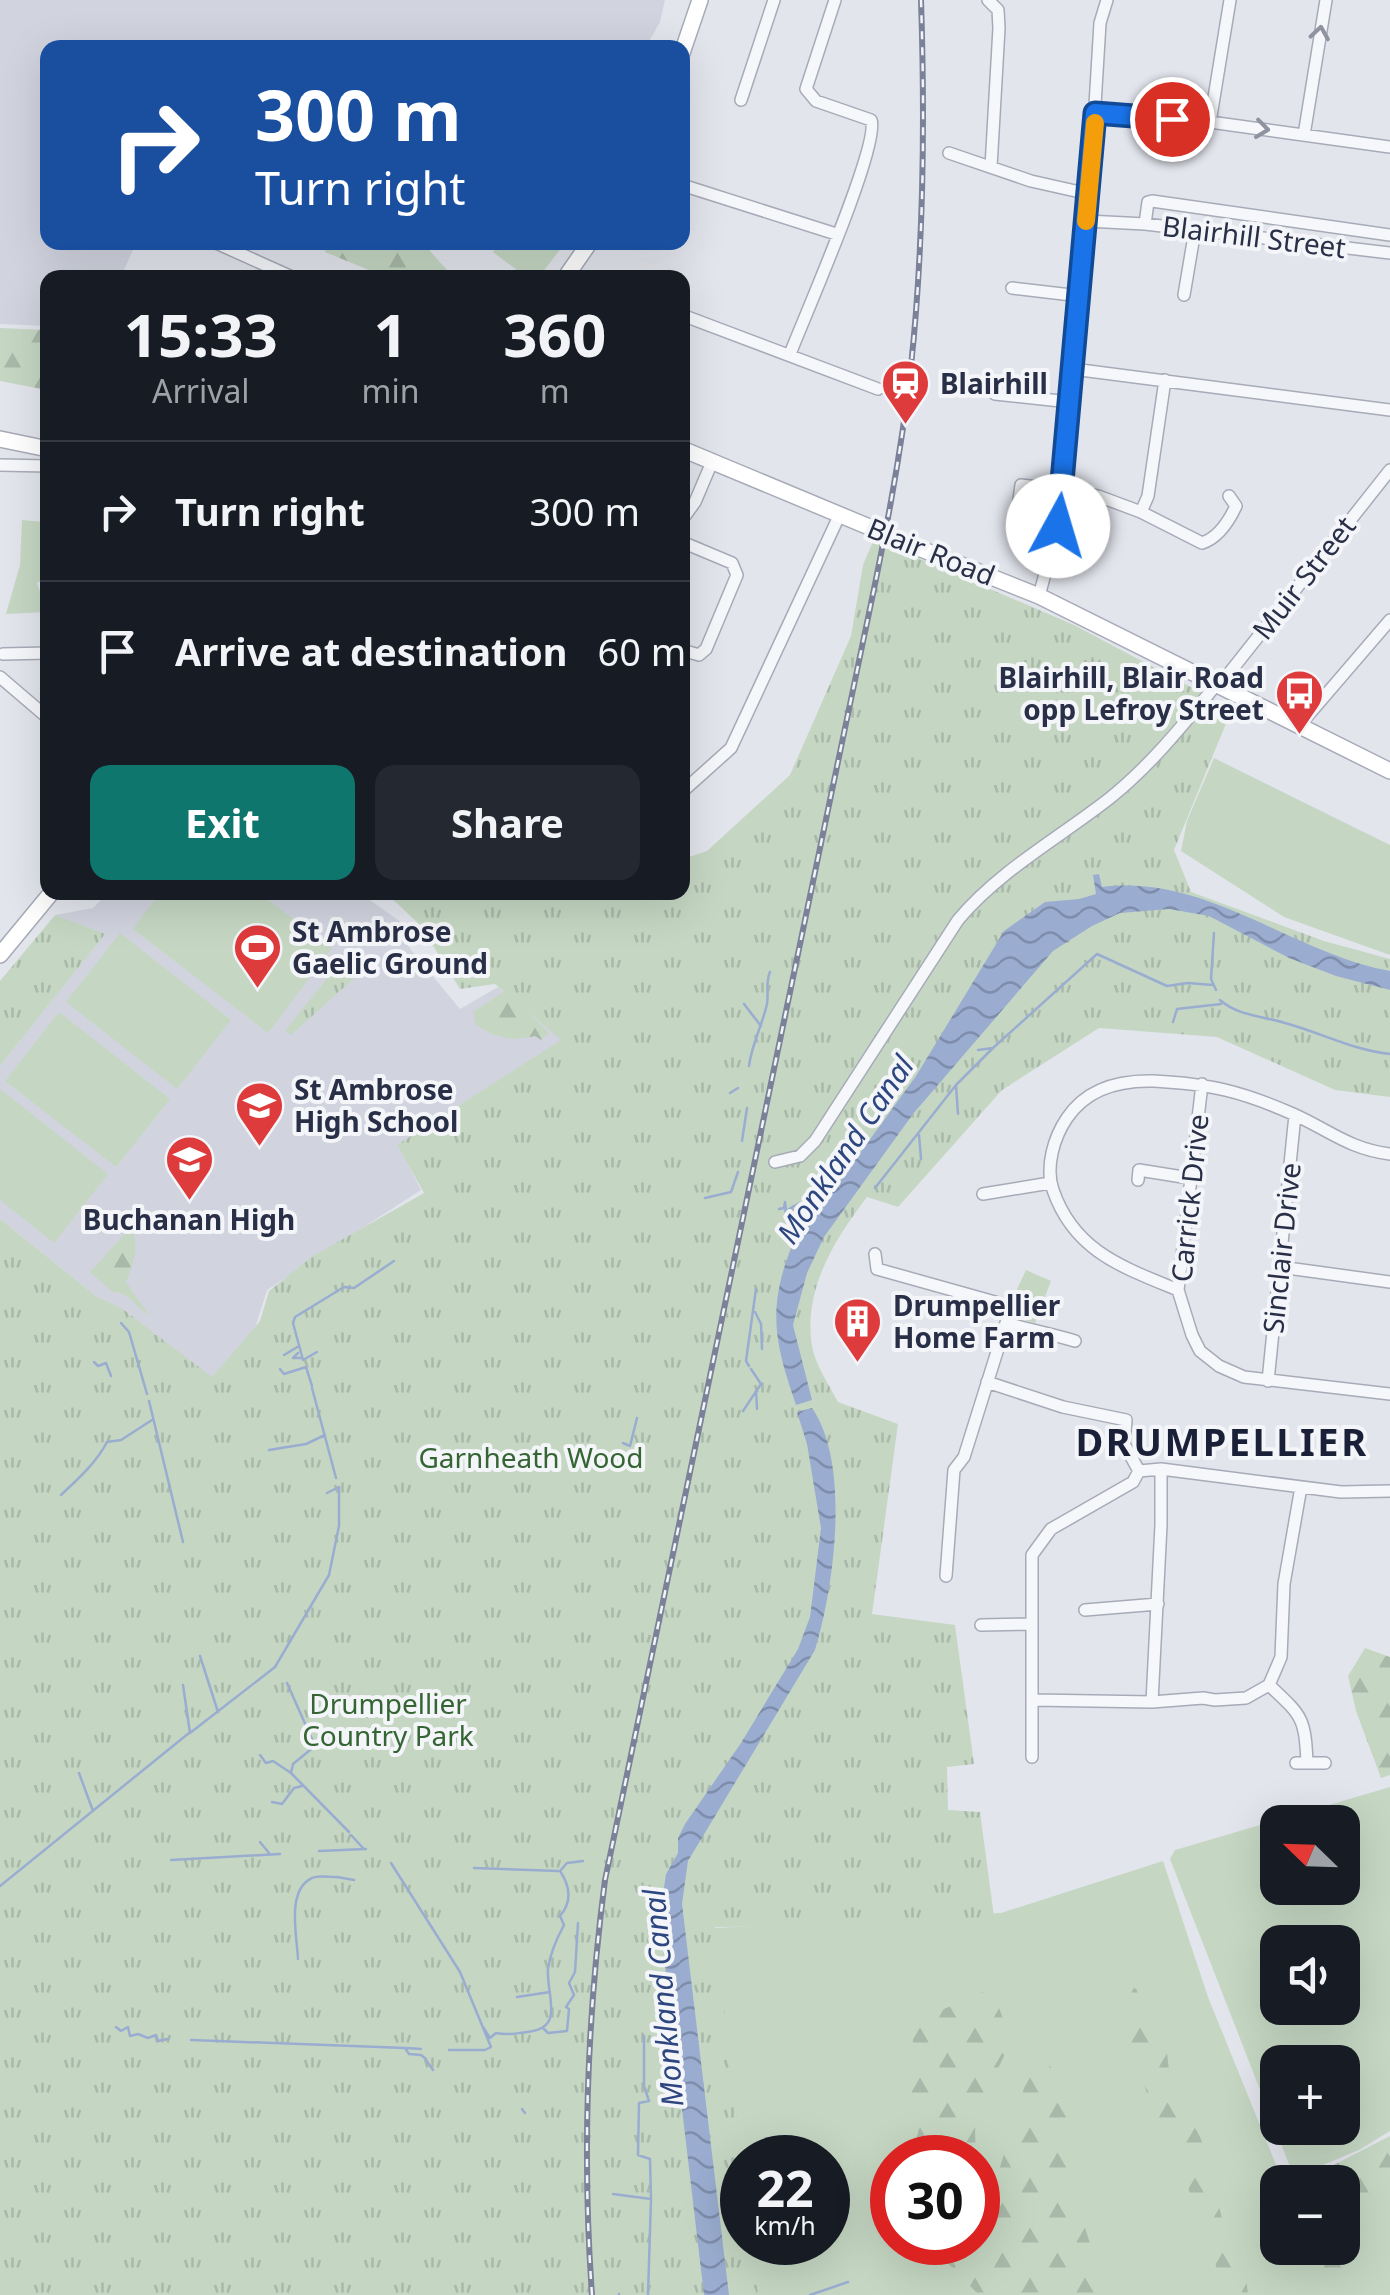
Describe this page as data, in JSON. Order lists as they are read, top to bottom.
{
  "streets": {
    "street": [
      "Blairhill Street",
      "Blair Road",
      "Muir Street",
      "Carrick Drive",
      "Sinclair Drive"
    ]
  },
  "crossings": [
    ["Blair Road", "Muir Street"],
    ["Carrick Drive", "Sinclair Drive"]
  ],
  "districts": ["DRUMPELLIER"],
  "water": ["Monkland Canal"],
  "parks": ["Garnheath Wood", "Drumpellier Country Park"],
  "places": {
    "station": ["Blairhill"],
    "bus stop": ["Blairhill, Blair Road opp Lefroy Street"],
    "sports": ["St Ambrose Gaelic Ground"],
    "school or university": ["St Ambrose High School", "Buchanan High"],
    "building": ["Drumpellier Home Farm"]
  },
  "north": "top left",
  "page": {
    "turn": ["300 m", "Turn right"],
    "eta": [
      "15:33",
      "Arrival",
      "1",
      "min",
      "360",
      "m"
    ],
    "list": [
      {
        "name": "Turn right",
        "value": "300 m"
      },
      {
        "name": "Arrive at destination",
        "value": "60 m"
      }
    ],
    "buttons": ["Exit", "Share"],
    "map_buttons": ["+", "−"],
    "speed": "22 km/h",
    "limit": "30"
  }
}
